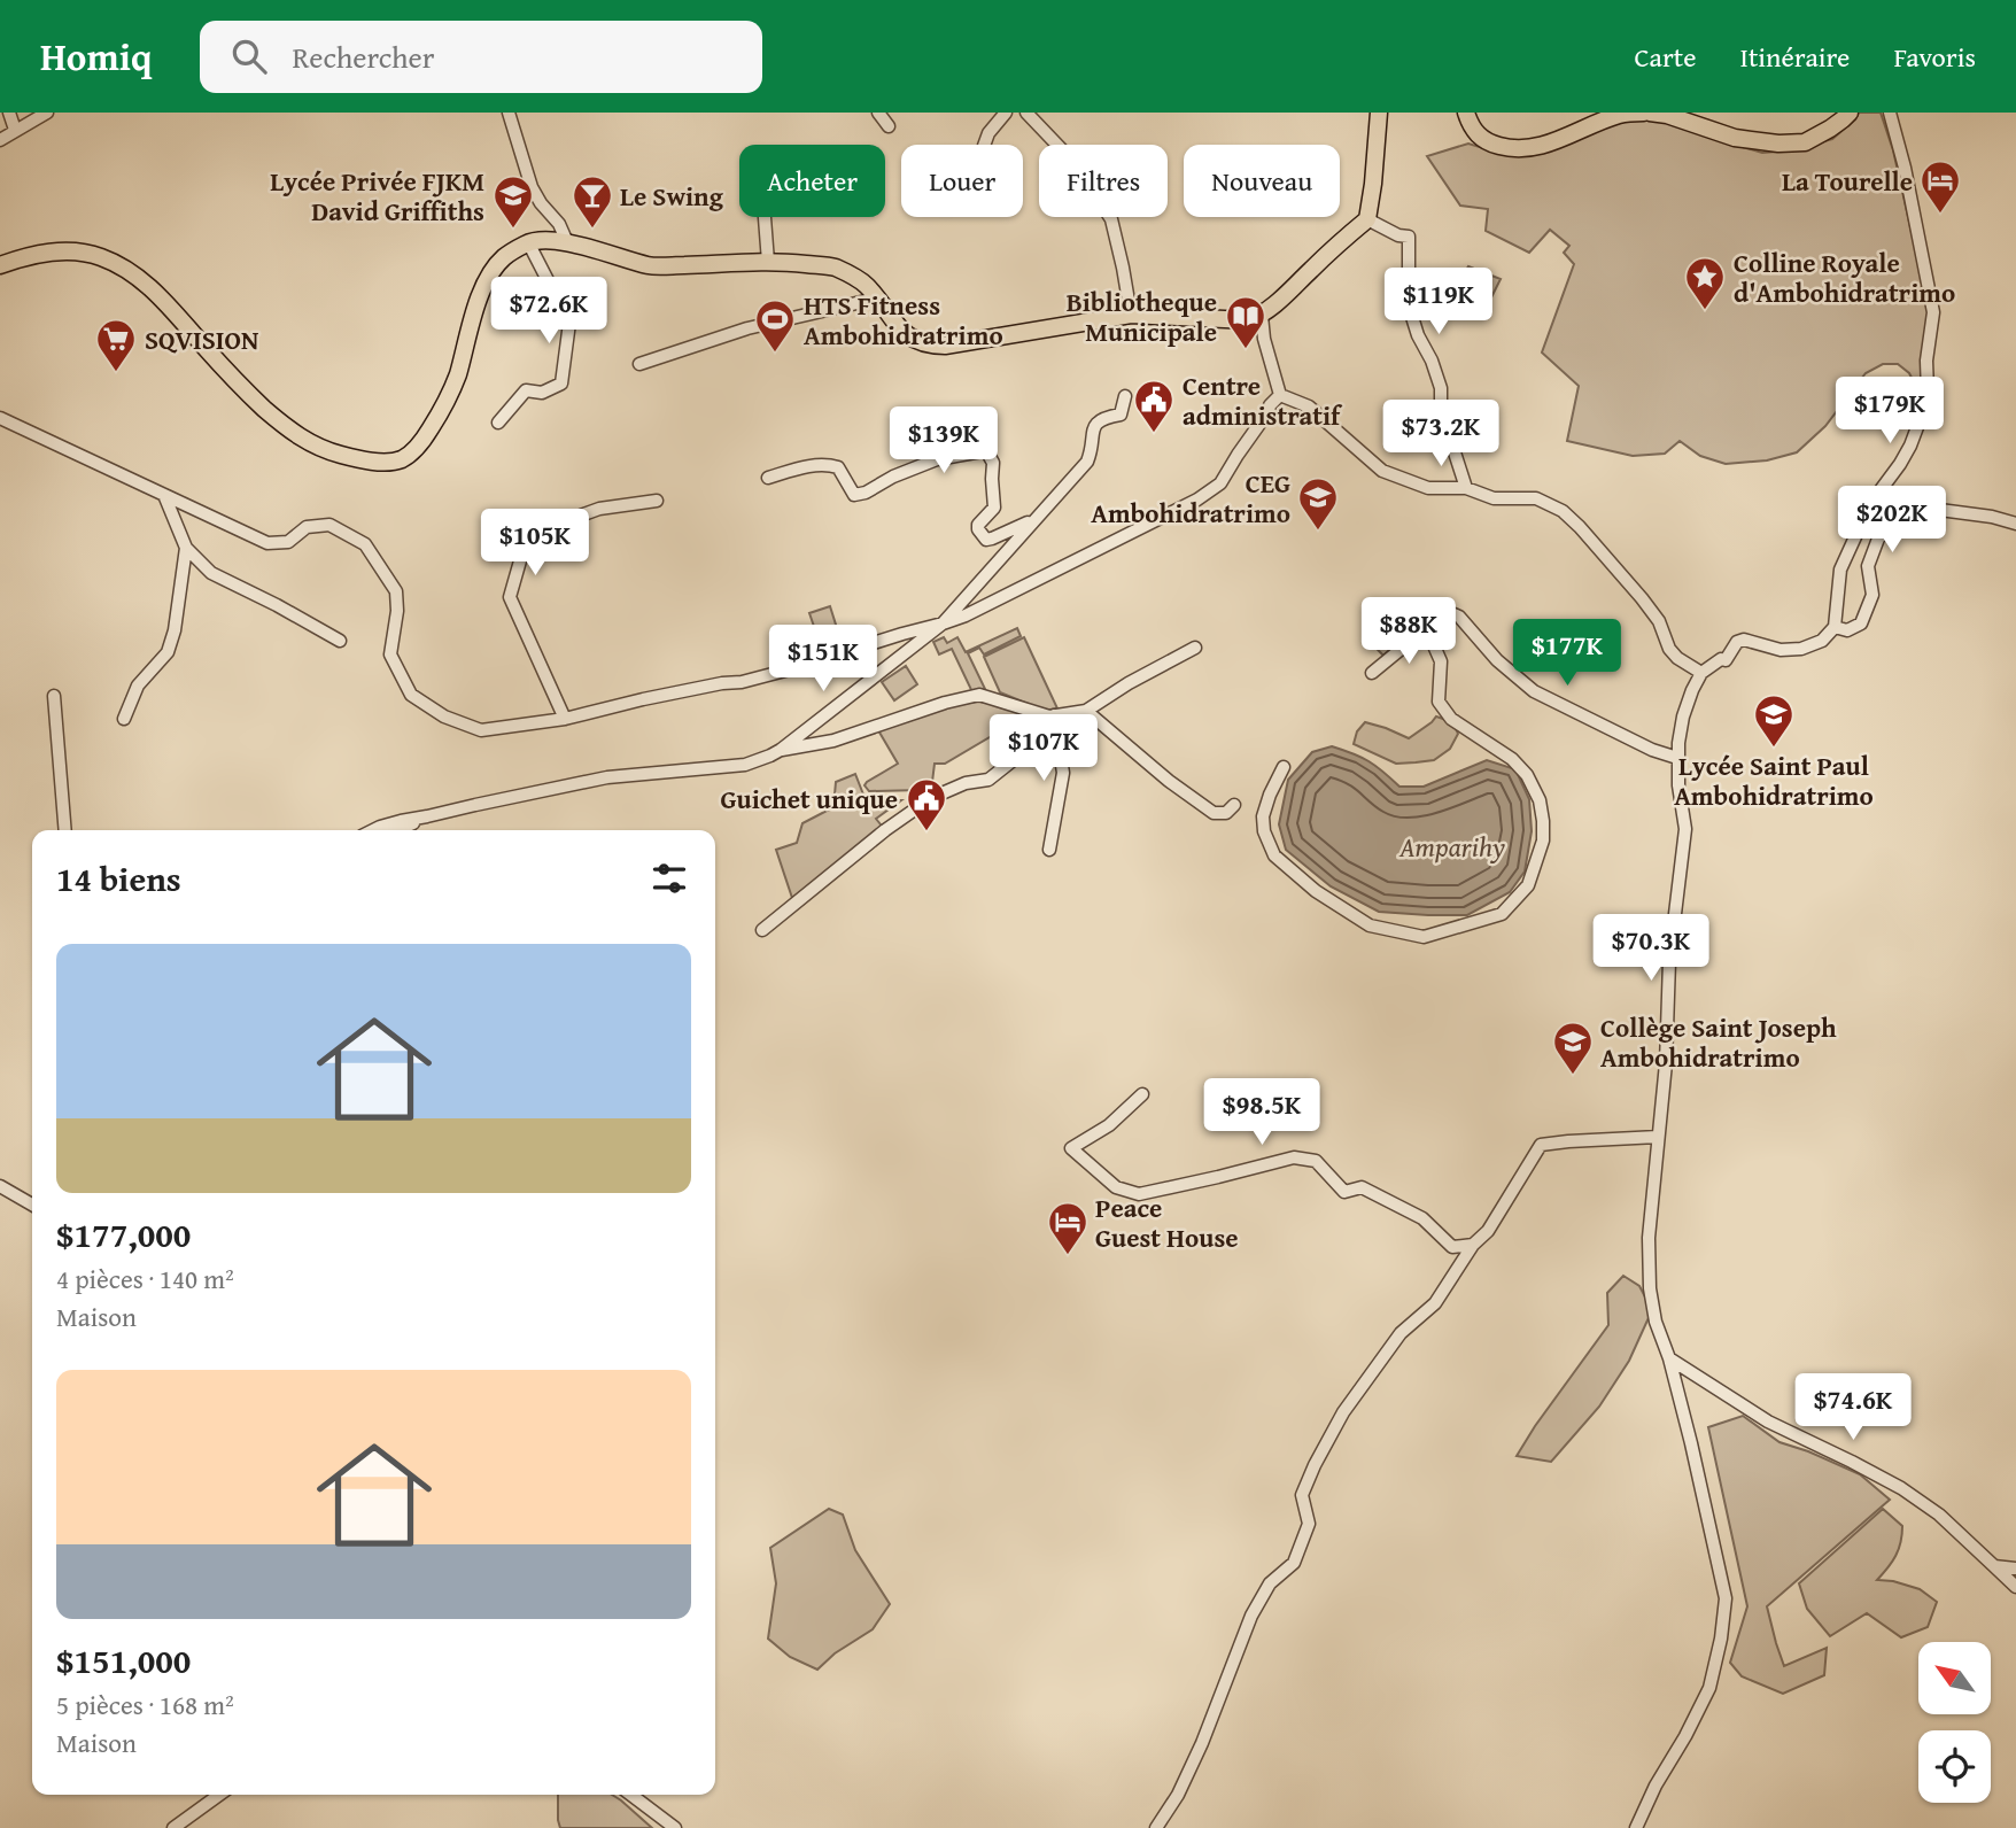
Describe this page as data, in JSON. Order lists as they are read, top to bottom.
{
  "water": ["Amparihy"],
  "places": {
    "hotel": ["La Tourelle", "Peace Guest House"],
    "school or university": [
      "Lycée Privée FJKM David Griffiths",
      "CEG Ambohidratrimo",
      "Lycée Saint Paul Ambohidratrimo",
      "Collège Saint Joseph Ambohidratrimo"
    ],
    "bar": ["Le Swing"],
    "place": ["Colline Royale d'Ambohidratrimo"],
    "library": ["Bibliotheque Municipale"],
    "sports": ["HTS Fitness Ambohidratrimo"],
    "supermarket": ["SQVISION"],
    "public building": ["Centre administratif", "Guichet unique"]
  },
  "north": "top left",
  "page": {
    "header": "Homiq",
    "search": "Rechercher",
    "nav": ["Carte", "Itinéraire", "Favoris"],
    "chip": [
      "Acheter",
      "Louer",
      "Filtres",
      "Nouveau"
    ],
    "price": [
      "$119K",
      "$72.6K",
      "$179K",
      "$73.2K",
      "$139K",
      "$202K",
      "$105K",
      "$88K",
      "$177K",
      "$151K",
      "$107K",
      "$70.3K",
      "$98.5K",
      "$74.6K"
    ],
    "heading": "14 biens",
    "list": [
      {
        "name": "$177,000",
        "note": "4 pièces · 140 m² · Maison"
      },
      {
        "name": "$151,000",
        "note": "5 pièces · 168 m² · Maison"
      }
    ]
  }
}
